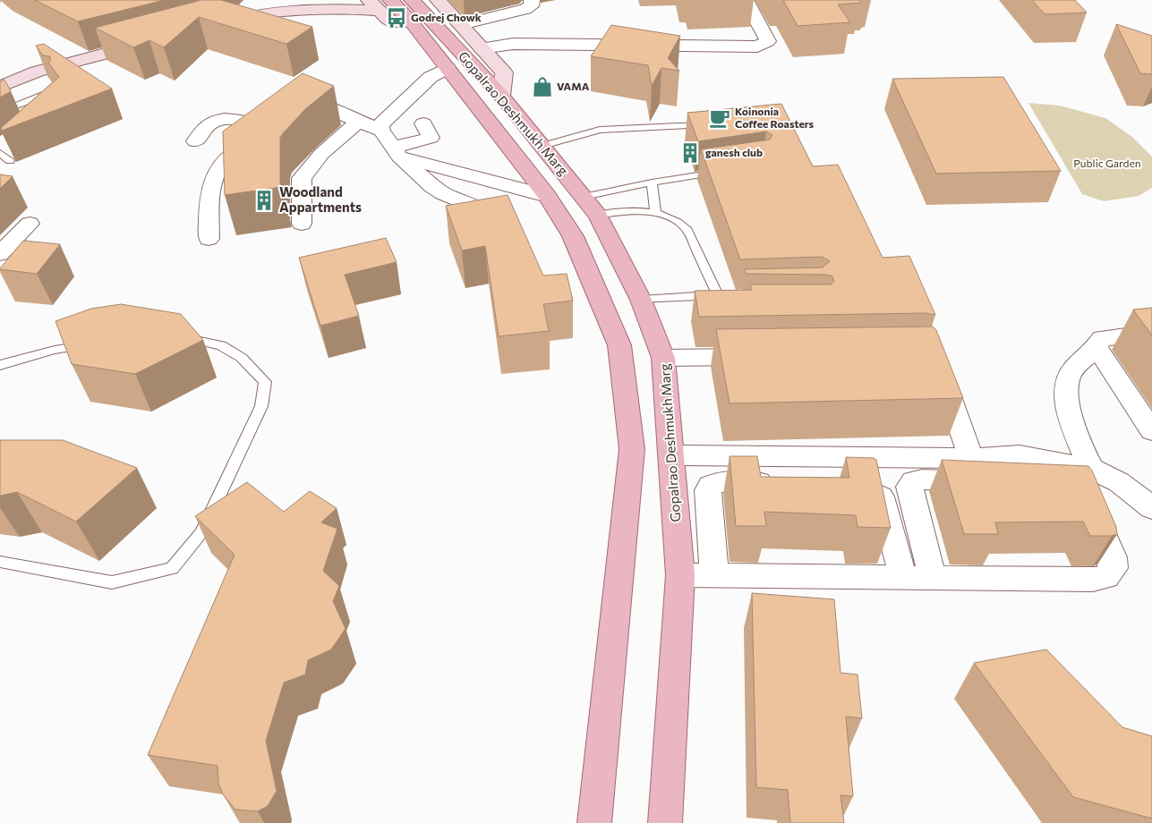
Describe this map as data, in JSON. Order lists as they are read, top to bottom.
{
  "streets": {
    "main road": ["Gopalrao Deshmukh Marg"]
  },
  "parks": ["Public Garden"],
  "places": {
    "bus stop": ["Godrej Chowk"],
    "shop": ["VAMA"],
    "cafe": ["Koinonia Coffee Roasters"],
    "building": ["ganesh club", "Woodland Appartments"]
  }
}
